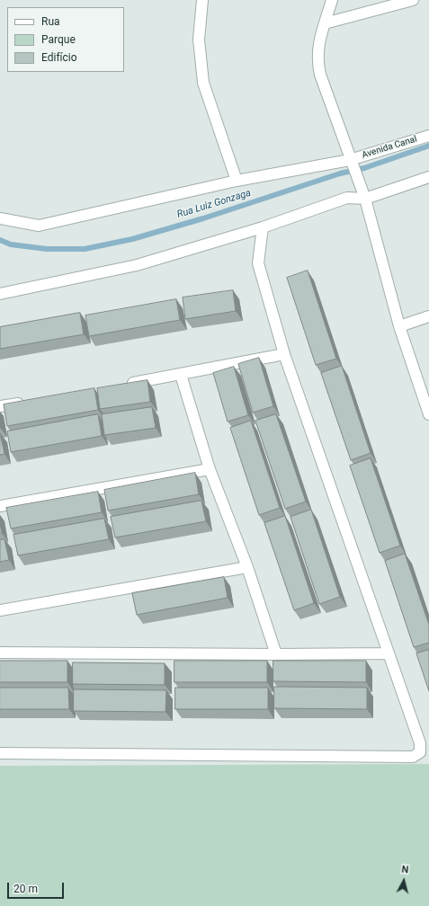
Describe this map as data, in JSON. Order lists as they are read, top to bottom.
{
  "streets": {
    "street": ["Avenida Canal"]
  },
  "water": ["Rua Luiz Gonzaga"],
  "legend": ["Rua", "Parque", "Edifício"],
  "scale_bar": "20 m",
  "north": "top"
}
